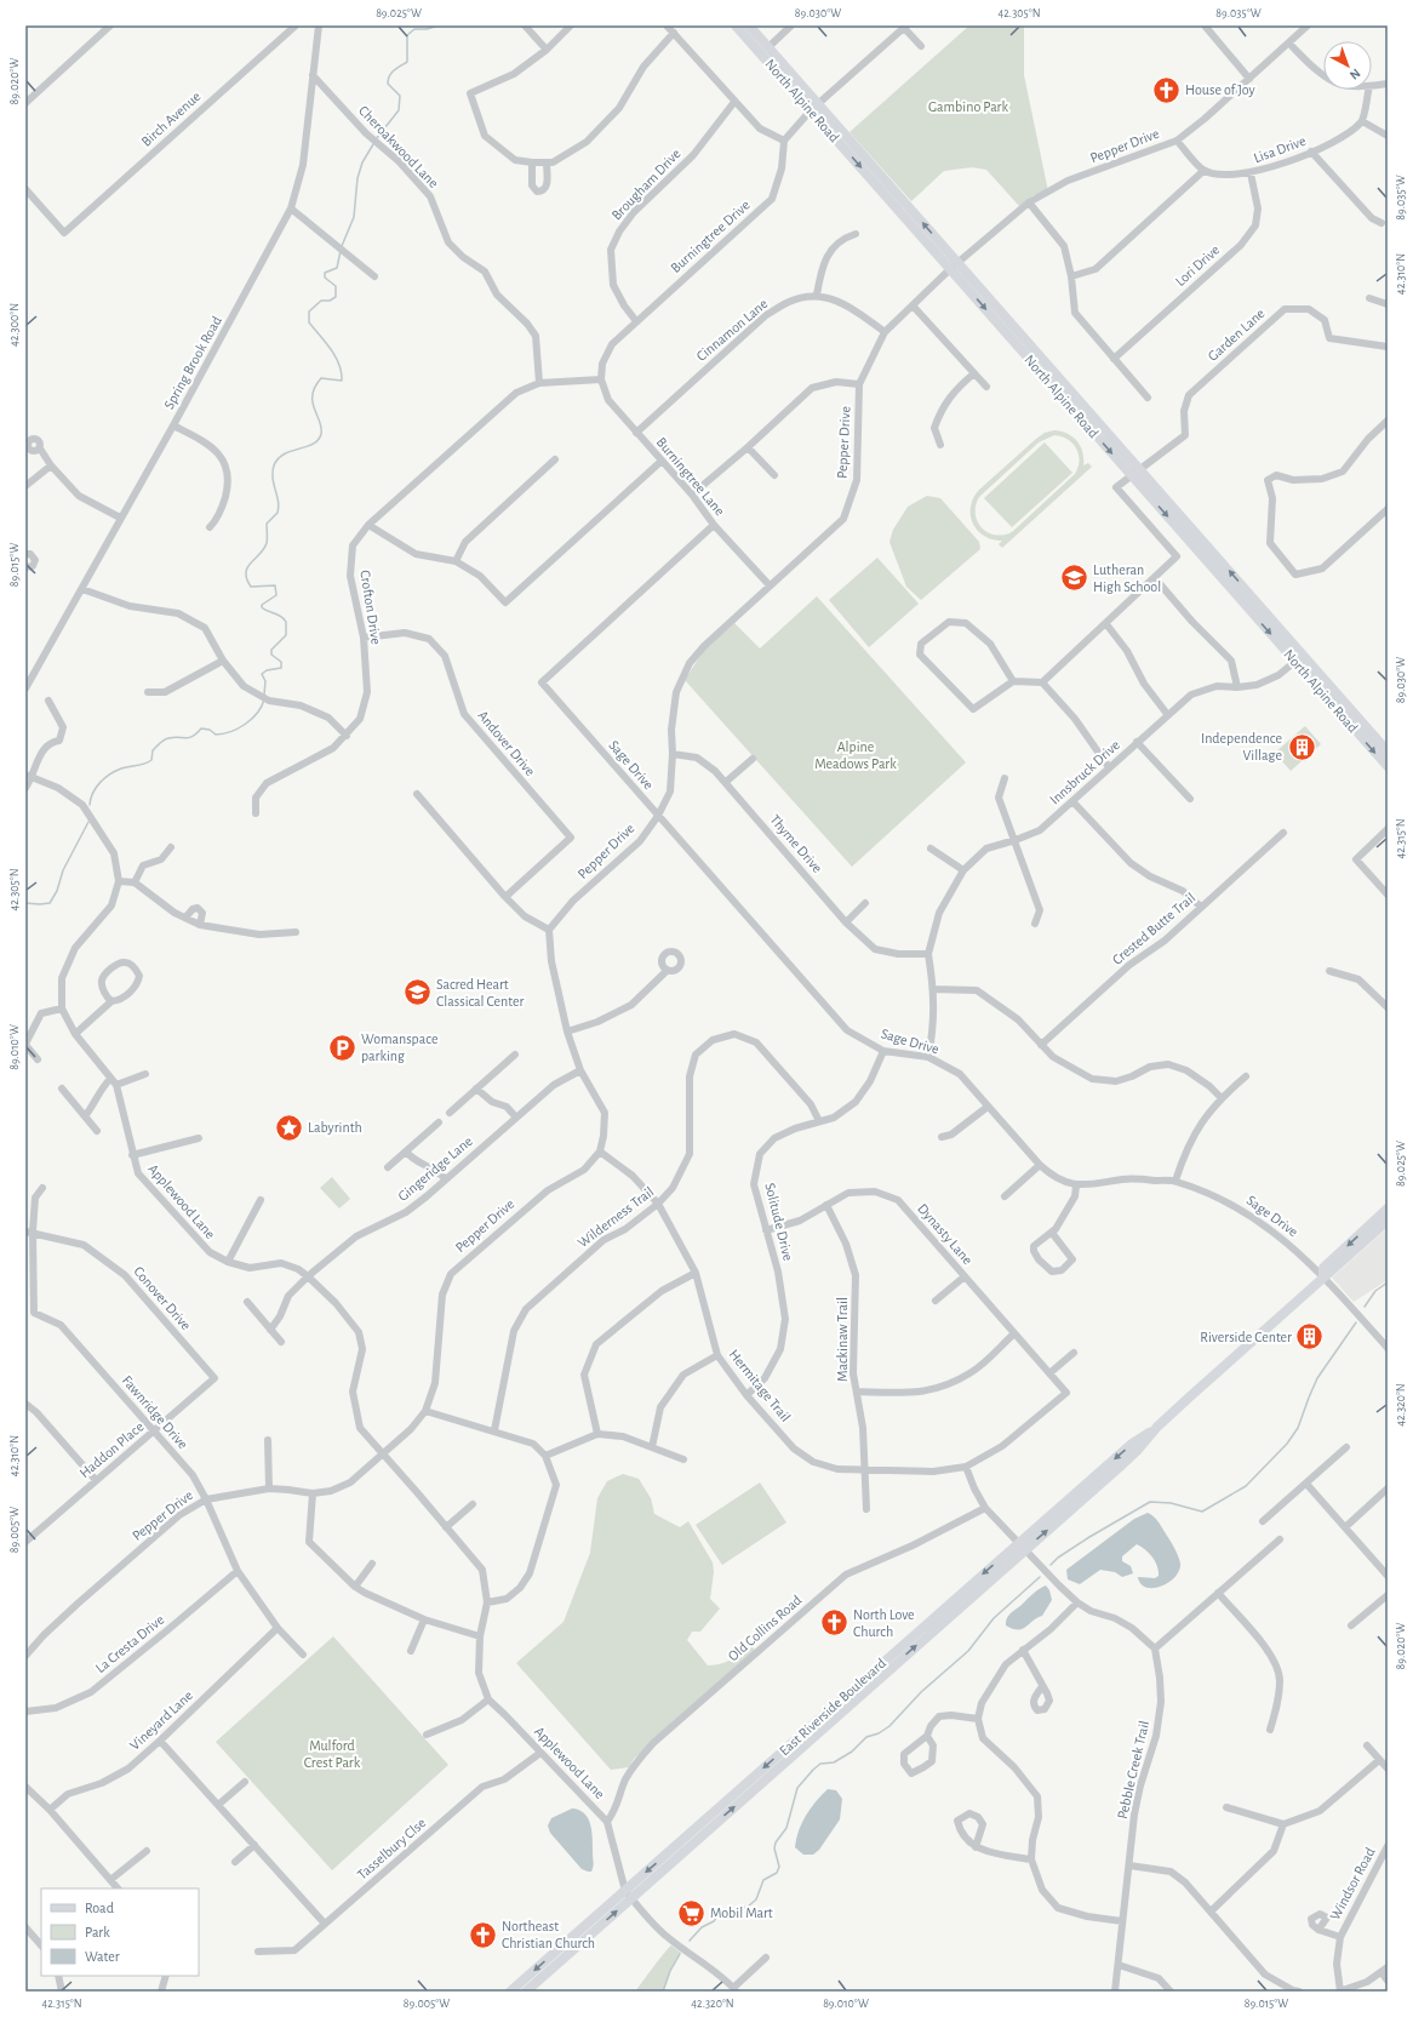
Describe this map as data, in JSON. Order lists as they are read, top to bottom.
{
  "streets": {
    "main road": ["North Alpine Road", "East Riverside Boulevard"],
    "street": [
      "Birch Avenue",
      "Pepper Drive",
      "Cheroakwood Lane",
      "Lisa Drive",
      "Brougham Drive",
      "Burningtree Drive",
      "Lori Drive",
      "Cinnamon Lane",
      "Garden Lane",
      "Spring Brook Road",
      "Burningtree Lane",
      "Crofton Drive",
      "Andover Drive",
      "Sage Drive",
      "Innsbruck Drive",
      "Thyme Drive",
      "Crested Butte Trail",
      "Gingeridge Lane",
      "Applewood Lane",
      "Wilderness Trail",
      "Solitude Drive",
      "Dynasty Lane",
      "Conover Drive",
      "Mackinaw Trail",
      "Hermitage Trail",
      "Fawnridge Drive",
      "Haddon Place",
      "Old Collins Road",
      "La Cresta Drive",
      "Vineyard Lane",
      "Pebble Creek Trail",
      "Tasselbury Clse",
      "Windsor Road"
    ]
  },
  "crossings": [
    ["North Alpine Road", "Pepper Drive"],
    ["North Alpine Road", "Garden Lane"],
    ["North Alpine Road", "Innsbruck Drive"],
    ["Pepper Drive", "Burningtree Lane"],
    ["Pepper Drive", "Sage Drive"],
    ["Pepper Drive", "Thyme Drive"],
    ["Pepper Drive", "Applewood Lane"],
    ["Pepper Drive", "Hermitage Trail"],
    ["Pepper Drive", "Fawnridge Drive"],
    ["Cheroakwood Lane", "Spring Brook Road"],
    ["Cheroakwood Lane", "Crofton Drive"],
    ["Lisa Drive", "Lori Drive"],
    ["Brougham Drive", "Burningtree Drive"],
    ["Burningtree Drive", "Burningtree Lane"],
    ["Burningtree Drive", "Crofton Drive"],
    ["Cinnamon Lane", "Burningtree Lane"],
    ["Burningtree Lane", "Crofton Drive"],
    ["Burningtree Lane", "Sage Drive"],
    ["Crofton Drive", "Andover Drive"],
    ["Sage Drive", "Innsbruck Drive"],
    ["Sage Drive", "Solitude Drive"],
    ["Sage Drive", "East Riverside Boulevard"],
    ["Innsbruck Drive", "Thyme Drive"],
    ["Gingeridge Lane", "Applewood Lane"],
    ["Applewood Lane", "Old Collins Road"],
    ["Applewood Lane", "East Riverside Boulevard"],
    ["Applewood Lane", "Tasselbury Clse"],
    ["Wilderness Trail", "Solitude Drive"],
    ["Wilderness Trail", "Hermitage Trail"],
    ["Solitude Drive", "Dynasty Lane"],
    ["Solitude Drive", "Hermitage Trail"],
    ["Dynasty Lane", "Mackinaw Trail"],
    ["Dynasty Lane", "Hermitage Trail"],
    ["Conover Drive", "Fawnridge Drive"],
    ["Conover Drive", "Haddon Place"],
    ["Mackinaw Trail", "Hermitage Trail"],
    ["Fawnridge Drive", "Haddon Place"],
    ["Fawnridge Drive", "La Cresta Drive"],
    ["Fawnridge Drive", "Vineyard Lane"]
  ],
  "parks": ["Gambino Park", "Alpine Meadows Park", "Mulford Crest Park"],
  "places": {
    "church": ["House of Joy", "North Love Church", "Northeast Christian Church"],
    "school or university": ["Lutheran High School", "Sacred Heart Classical Center"],
    "building": ["Independence Village", "Riverside Center"],
    "parking": ["Womanspace parking"],
    "place": ["Labyrinth"],
    "supermarket": ["Mobil Mart"]
  },
  "legend": ["Road", "Park", "Water"],
  "north": "bottom right",
  "coordinates": [
    "89.025°W",
    "89.030°W",
    "42.305°N",
    "89.035°W",
    "89.020°W",
    "42.310°N",
    "42.300°N",
    "89.015°W",
    "42.315°N",
    "89.010°W",
    "42.320°N",
    "89.005°W"
  ]
}
